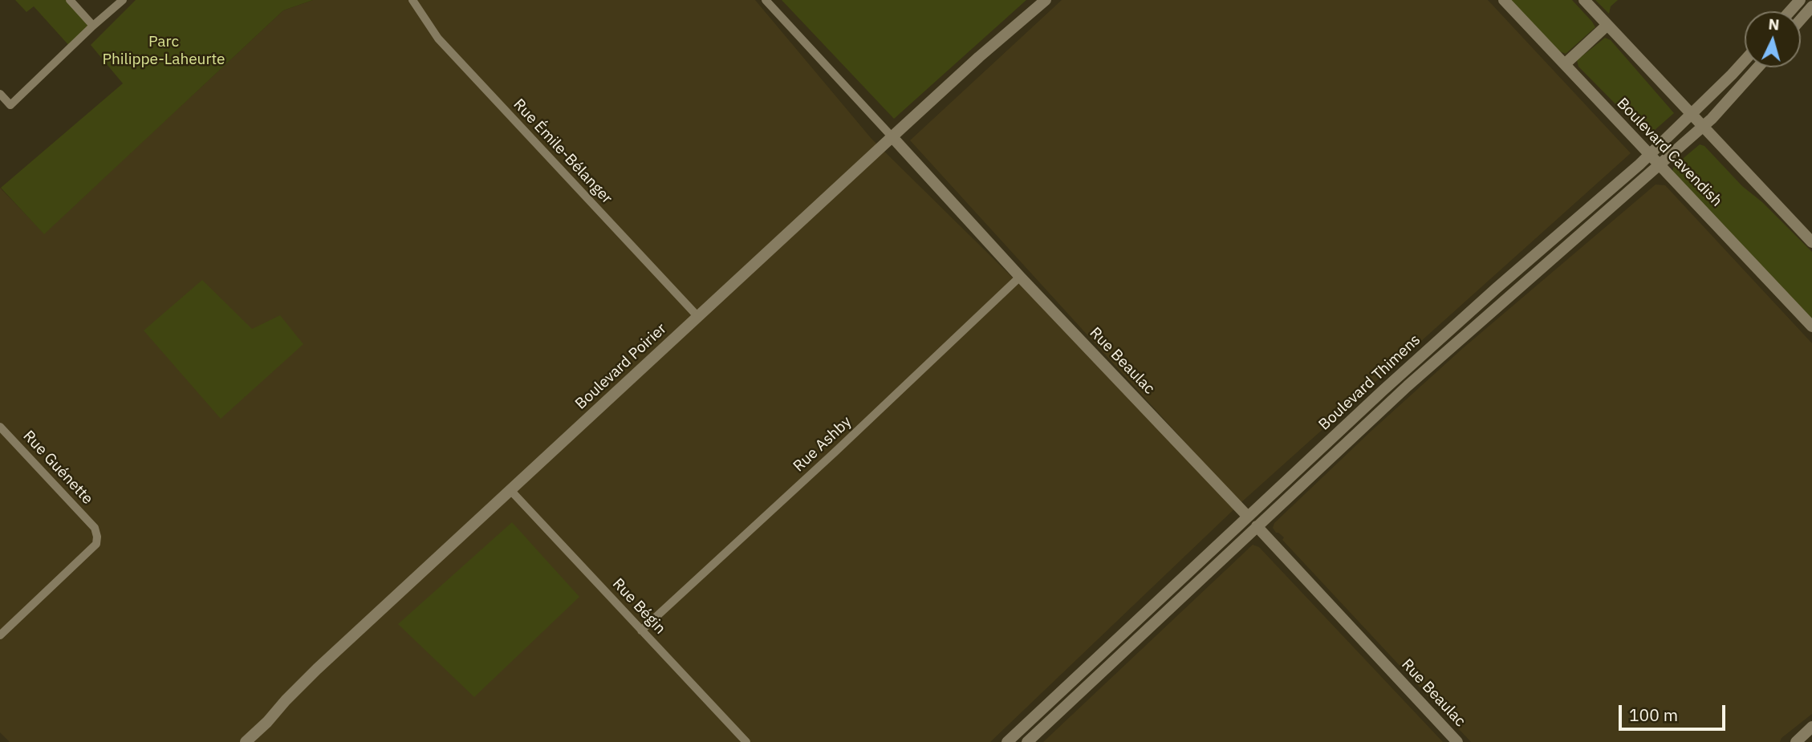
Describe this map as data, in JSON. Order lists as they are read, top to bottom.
{
  "streets": {
    "street": [
      "Rue Émile-Bélanger",
      "Boulevard Cavendish",
      "Rue Beaulac",
      "Boulevard Poirier",
      "Boulevard Thimens",
      "Rue Ashby",
      "Rue Guénette",
      "Rue Bégin"
    ]
  },
  "crossings": [
    ["Rue Émile-Bélanger", "Boulevard Poirier"],
    ["Boulevard Cavendish", "Boulevard Thimens"],
    ["Rue Beaulac", "Boulevard Poirier"],
    ["Rue Beaulac", "Boulevard Thimens"],
    ["Rue Beaulac", "Rue Ashby"],
    ["Boulevard Poirier", "Rue Bégin"],
    ["Rue Ashby", "Rue Bégin"]
  ],
  "parks": ["Parc Philippe-Laheurte"],
  "scale_bar": "100 m",
  "north": "top"
}
